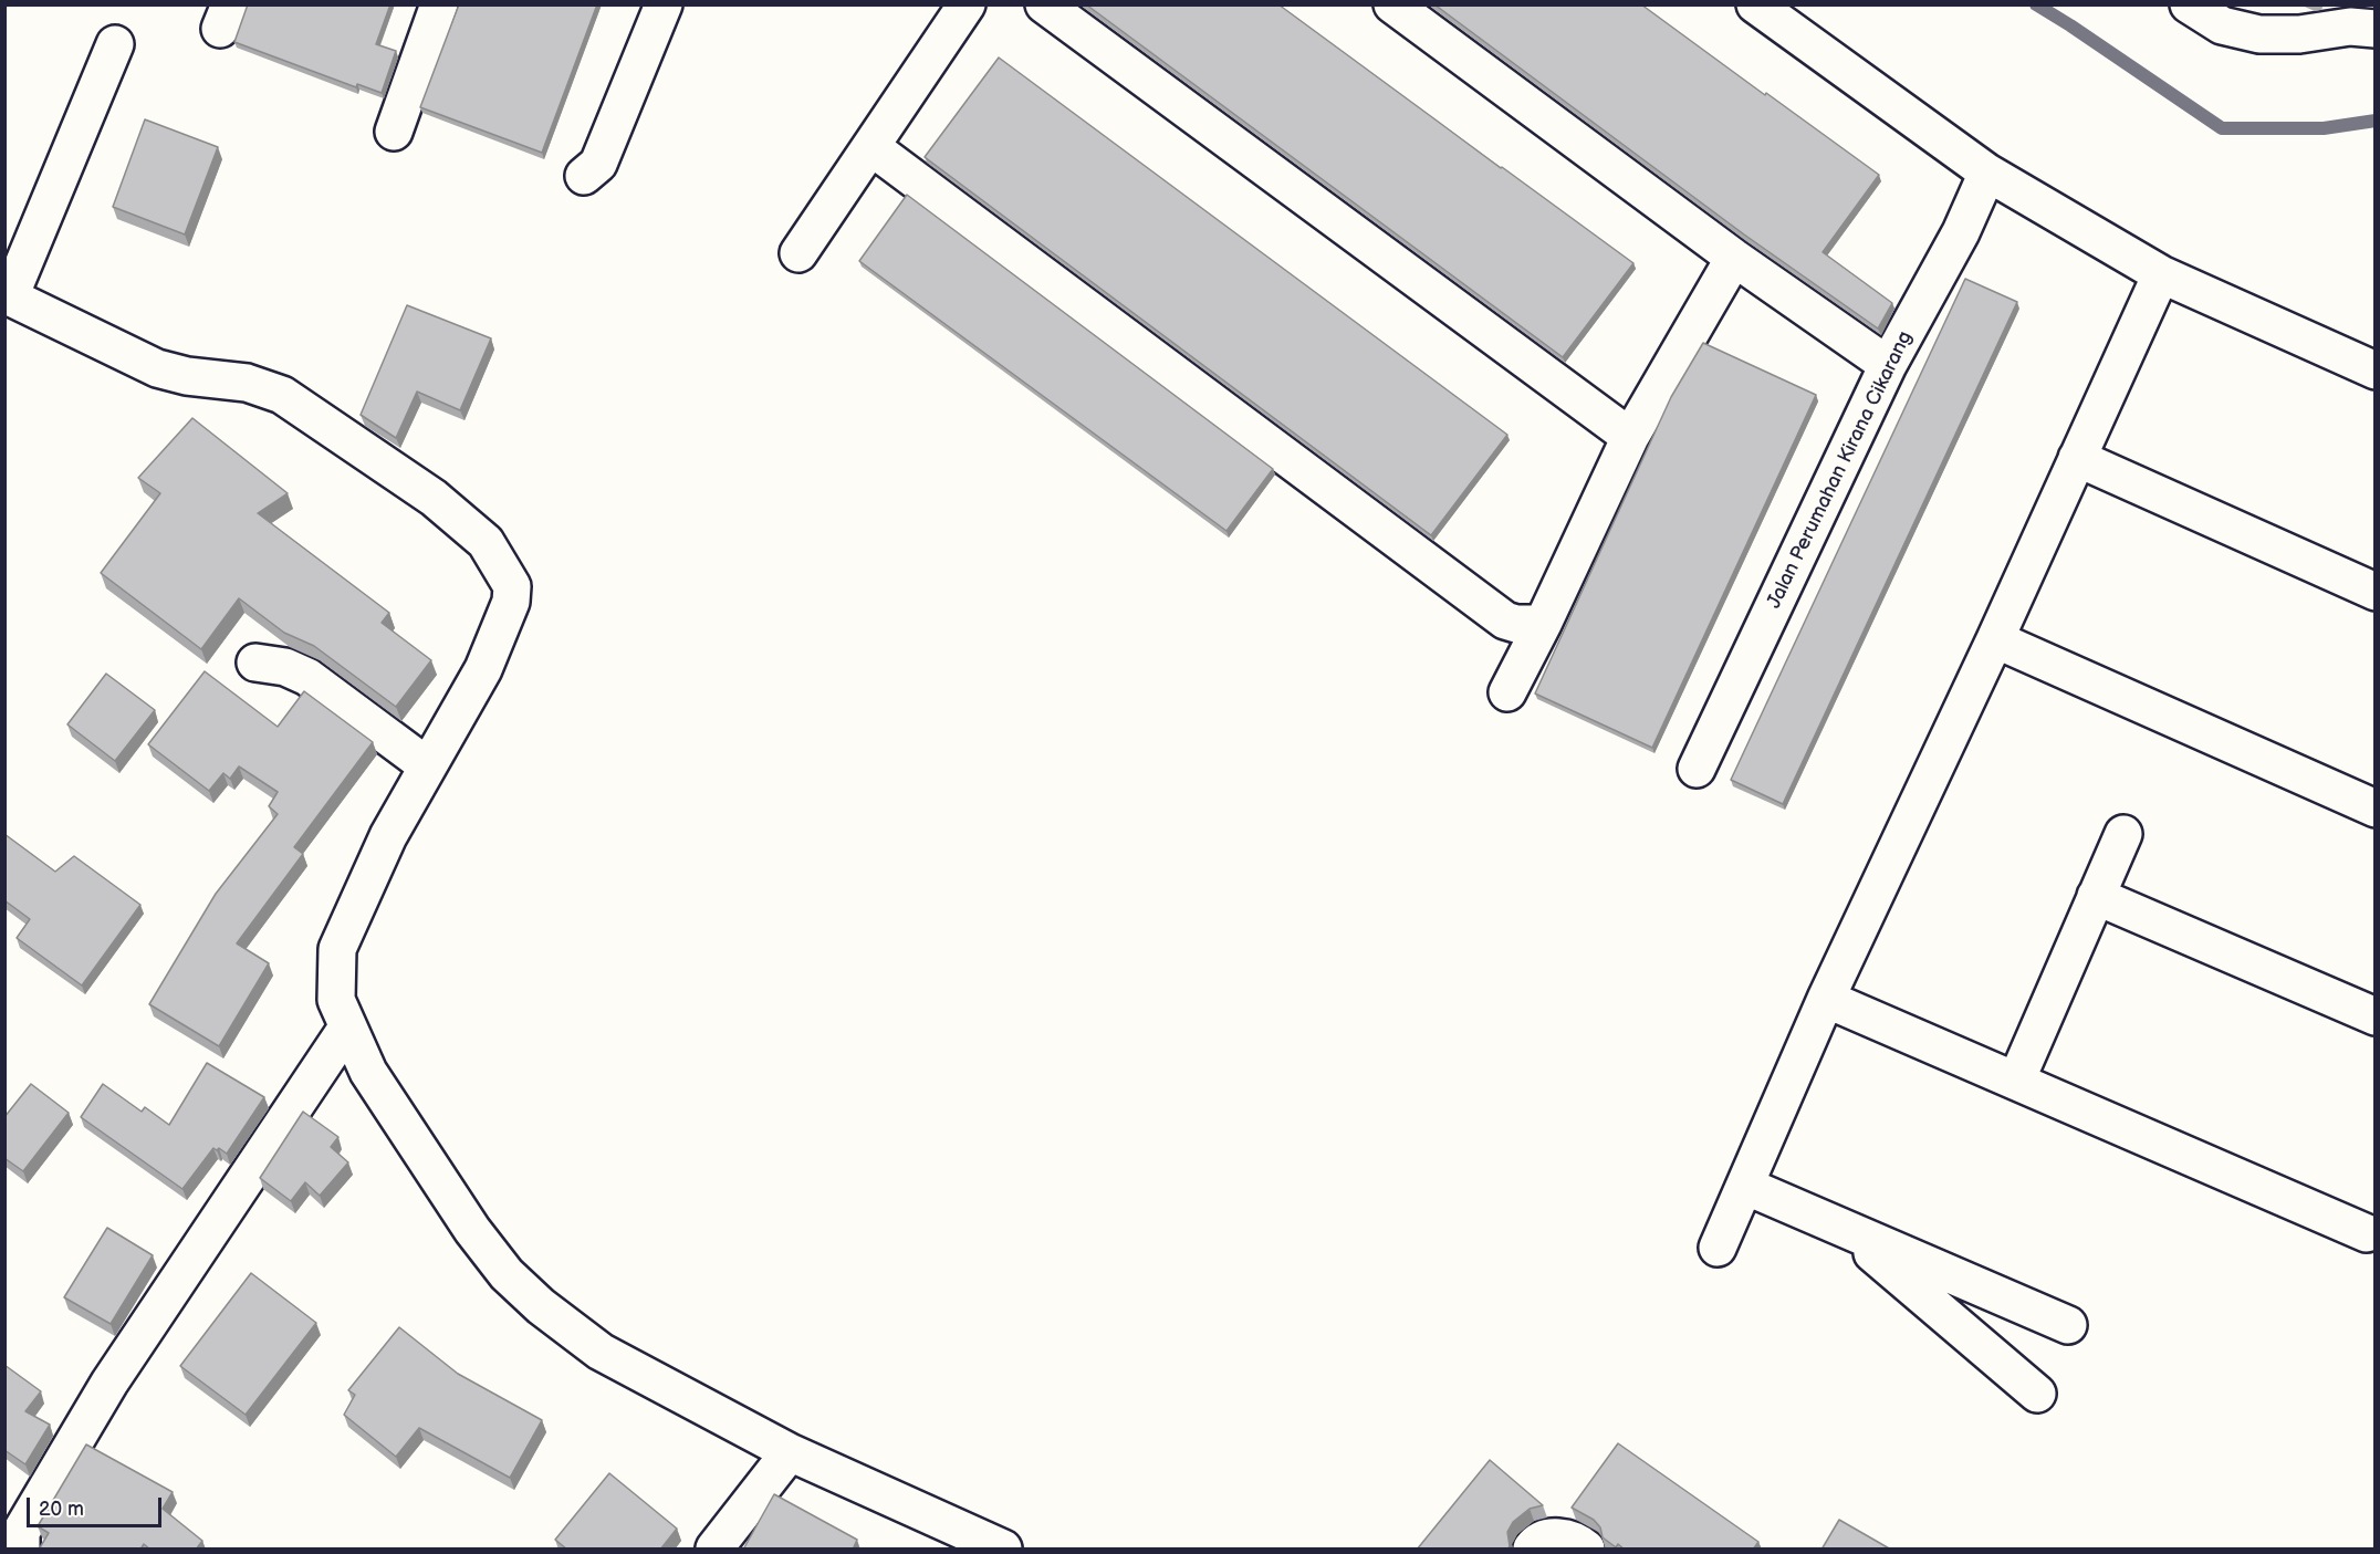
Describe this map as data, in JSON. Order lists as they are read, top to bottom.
{
  "streets": {
    "street": ["Jalan Perumahan Kirana Cikarang"]
  },
  "scale_bar": "20 m"
}
